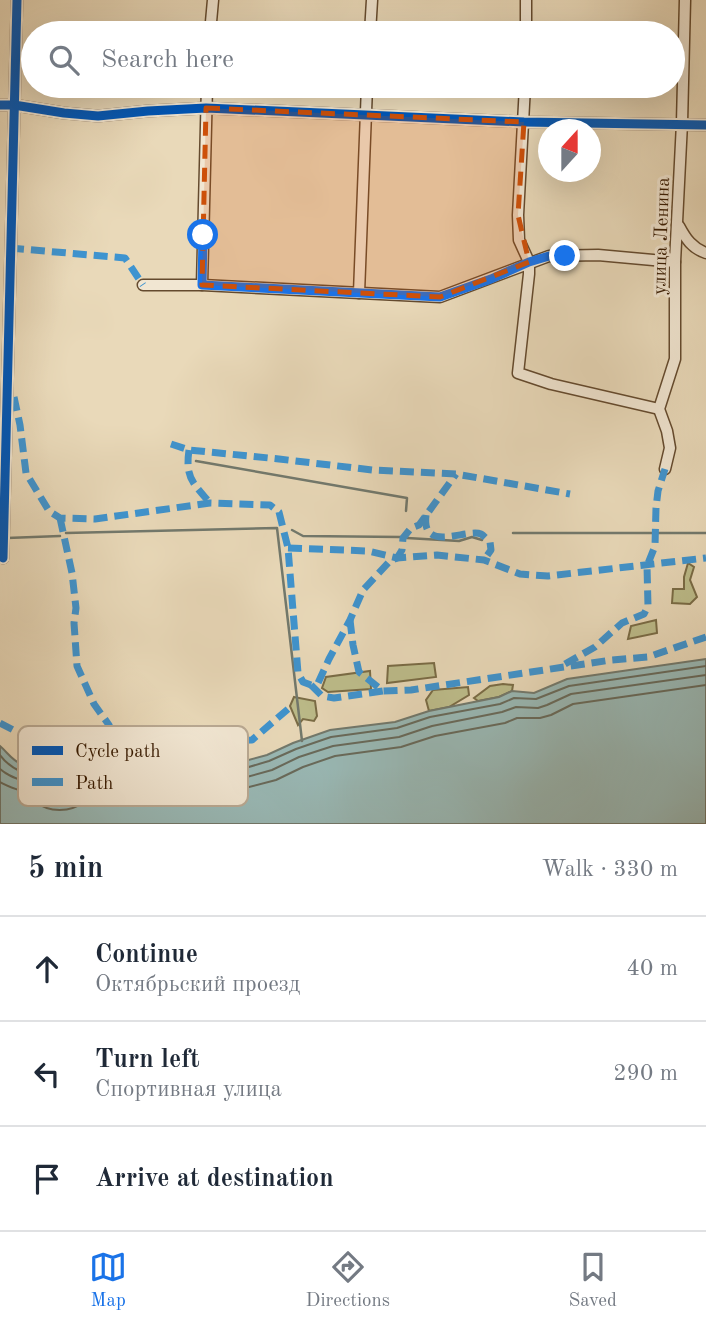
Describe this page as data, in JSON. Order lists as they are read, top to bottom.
{
  "streets": {
    "street": ["улица Ленина"]
  },
  "legend": ["Cycle path", "Path"],
  "north": "top",
  "page": {
    "search": "Search here",
    "heading": ["5 min", "Walk · 330 m"],
    "list": [
      ["Continue", "Октябрьский проезд", "40 m"],
      ["Turn left", "Спортивная улица", "290 m"],
      "Arrive at destination"
    ],
    "nav": ["Map", "Directions", "Saved"]
  }
}
